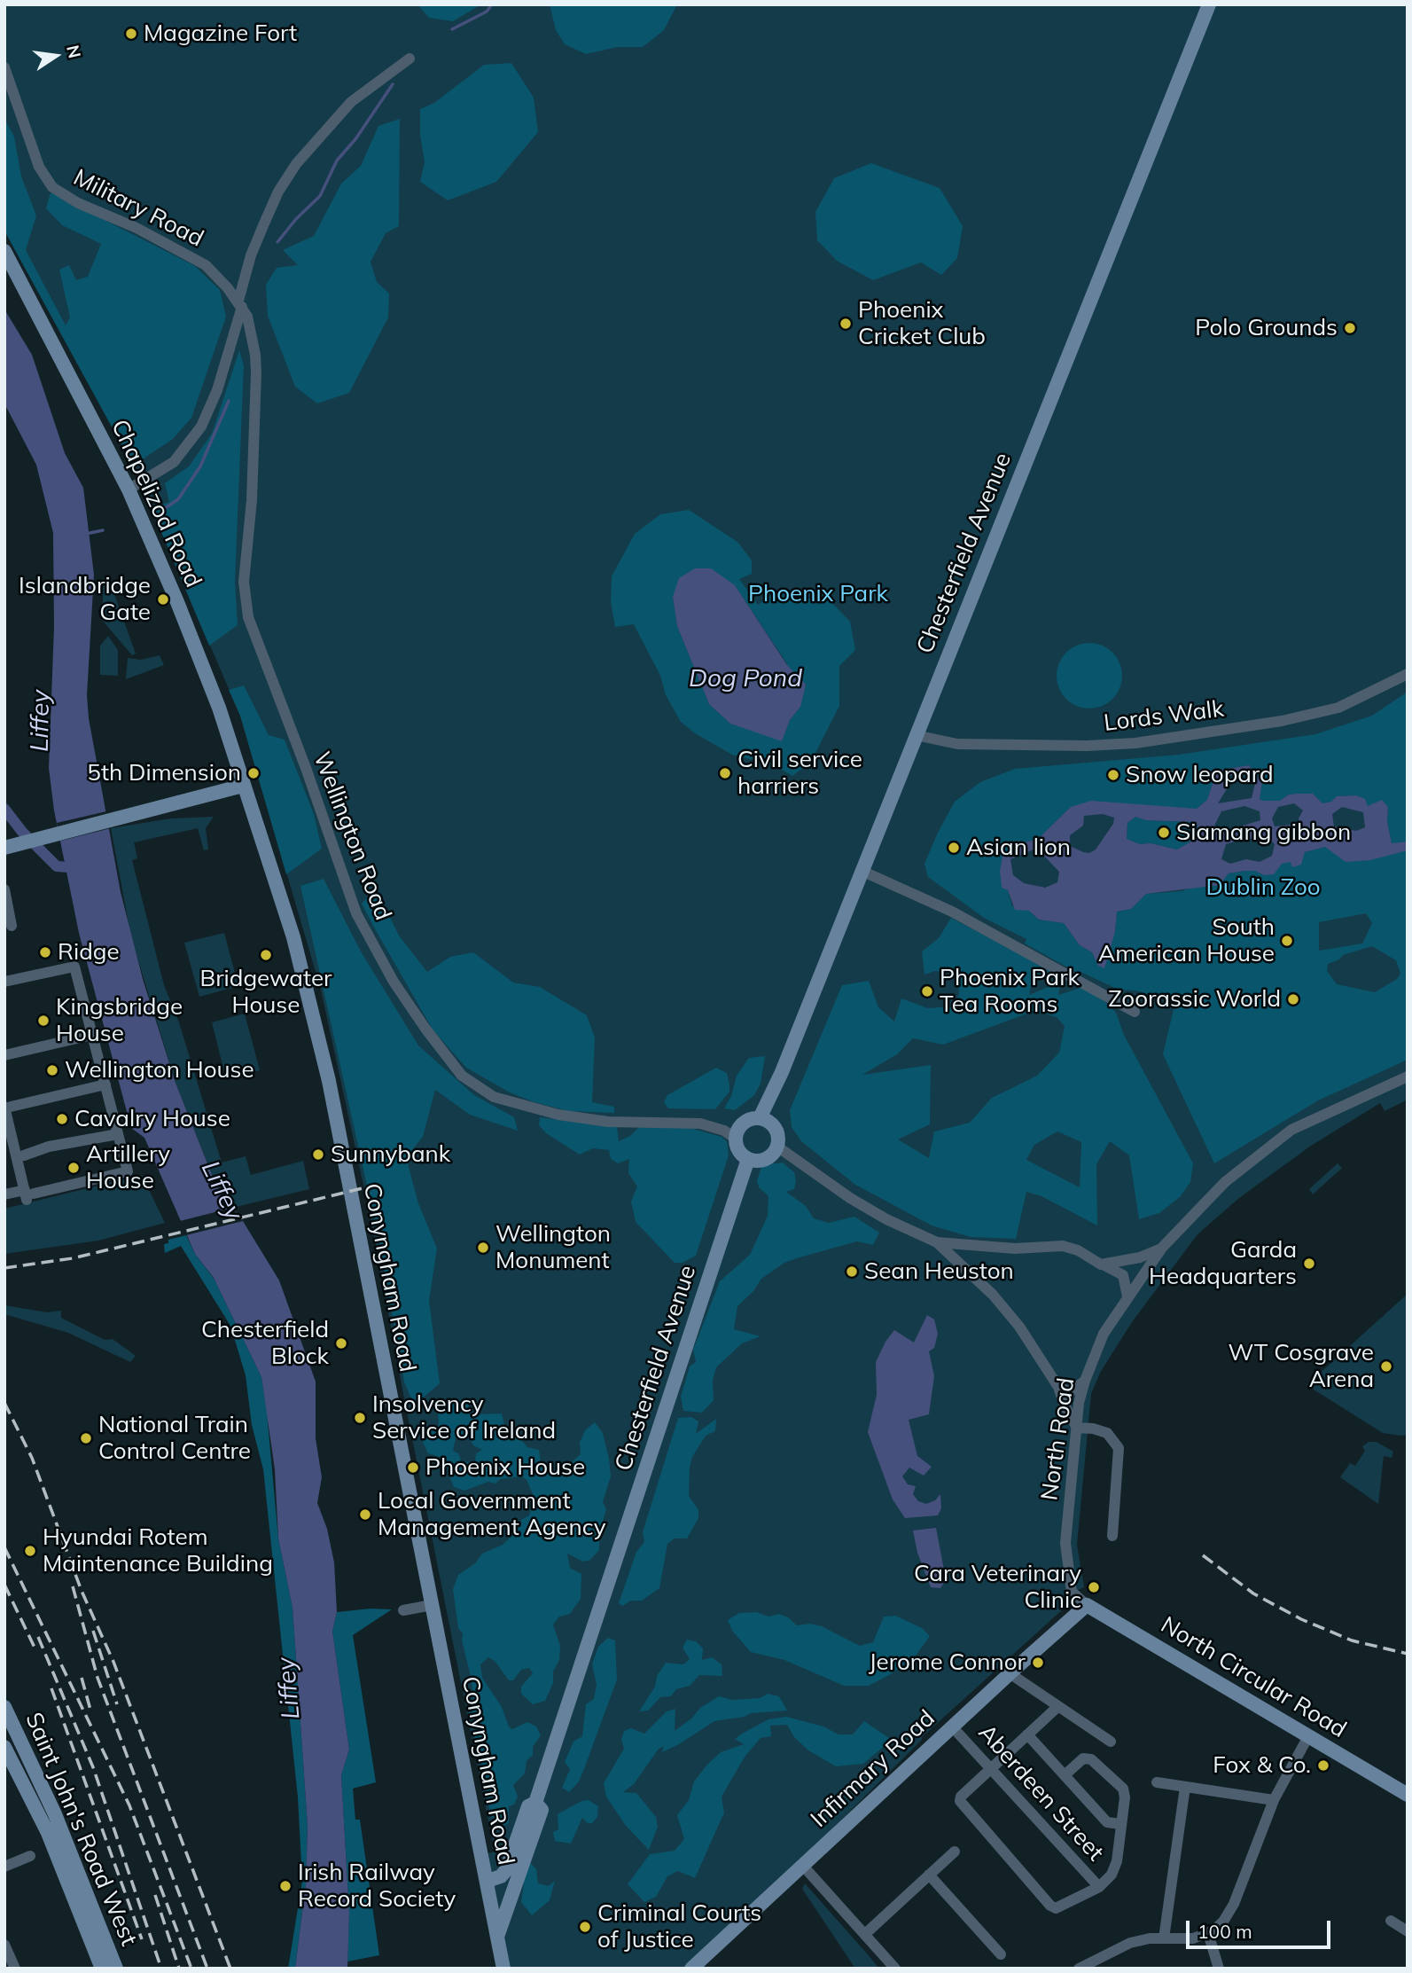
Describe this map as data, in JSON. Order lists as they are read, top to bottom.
{
  "streets": {
    "main road": [
      "Chapelizod Road",
      "Chesterfield Avenue",
      "Conyngham Road",
      "North Circular Road",
      "Infirmary Road",
      "Saint John's Road West"
    ],
    "street": [
      "Military Road",
      "Lords Walk",
      "Wellington Road",
      "North Road",
      "Aberdeen Street"
    ]
  },
  "crossings": [
    ["Military Road", "Wellington Road"],
    ["Chapelizod Road", "Conyngham Road"],
    ["Chesterfield Avenue", "Lords Walk"],
    ["Chesterfield Avenue", "Wellington Road"],
    ["Chesterfield Avenue", "Conyngham Road"],
    ["North Road", "North Circular Road"],
    ["North Road", "Infirmary Road"],
    ["North Circular Road", "Infirmary Road"],
    ["Infirmary Road", "Aberdeen Street"]
  ],
  "water": ["Dog Pond", "Liffey"],
  "parks": ["Phoenix Park", "Dublin Zoo"],
  "places": [
    "Magazine Fort",
    "Phoenix Cricket Club",
    "Polo Grounds",
    "Islandbridge Gate",
    "5th Dimension",
    "Civil service harriers",
    "Snow leopard",
    "Siamang gibbon",
    "Asian lion",
    "South American House",
    "Ridge",
    "Bridgewater House",
    "Phoenix Park Tea Rooms",
    "Zoorassic World",
    "Kingsbridge House",
    "Wellington House",
    "Cavalry House",
    "Sunnybank",
    "Artillery House",
    "Wellington Monument",
    "Garda Headquarters",
    "Sean Heuston",
    "Chesterfield Block",
    "WT Cosgrave Arena",
    "Insolvency Service of Ireland",
    "National Train Control Centre",
    "Phoenix House",
    "Local Government Management Agency",
    "Hyundai Rotem Maintenance Building",
    "Cara Veterinary Clinic",
    "Jerome Connor",
    "Fox & Co.",
    "Irish Railway Record Society",
    "Criminal Courts of Justice"
  ],
  "scale_bar": "100 m",
  "north": "right"
}
